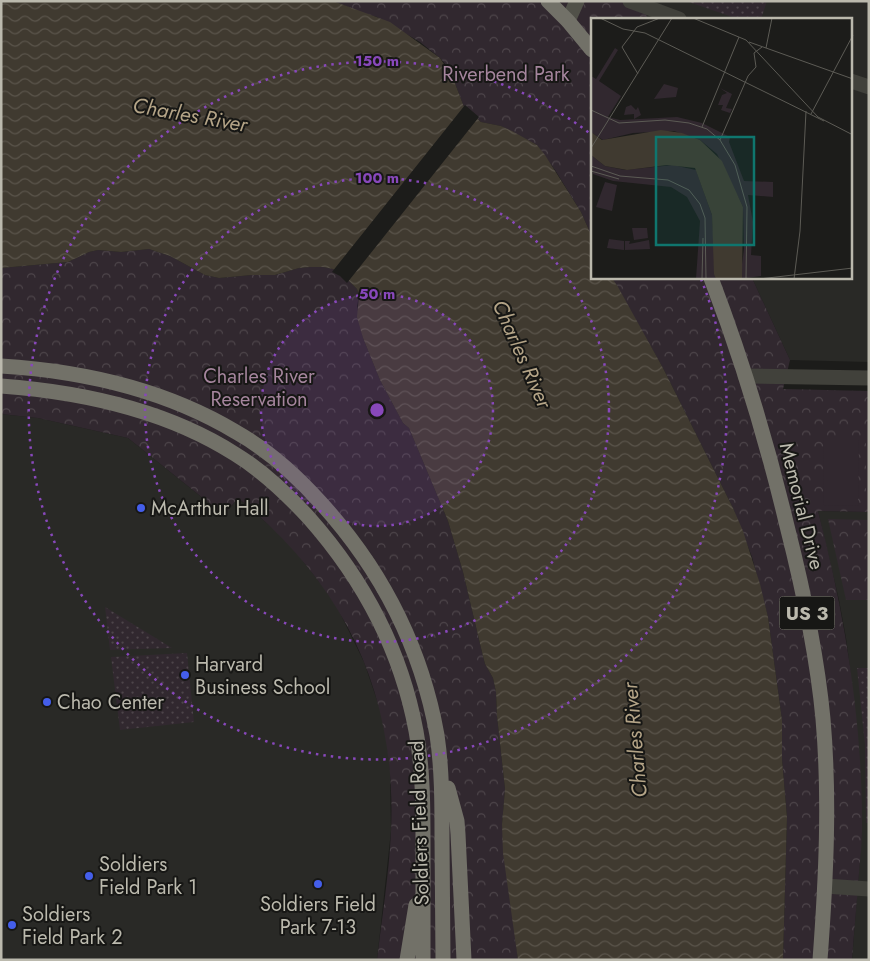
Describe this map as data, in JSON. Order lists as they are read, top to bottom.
{
  "streets": {
    "highway": ["Memorial Drive", "US 3", "Soldiers Field Road"]
  },
  "water": ["Charles River"],
  "parks": ["Riverbend Park", "Charles River Reservation"],
  "places": [
    "McArthur Hall",
    "Harvard Business School",
    "Chao Center",
    "Soldiers Field Park 1",
    "Soldiers Field Park 7-13",
    "Soldiers Field Park 2"
  ],
  "rings": ["150 m", "100 m", "50 m"]
}
